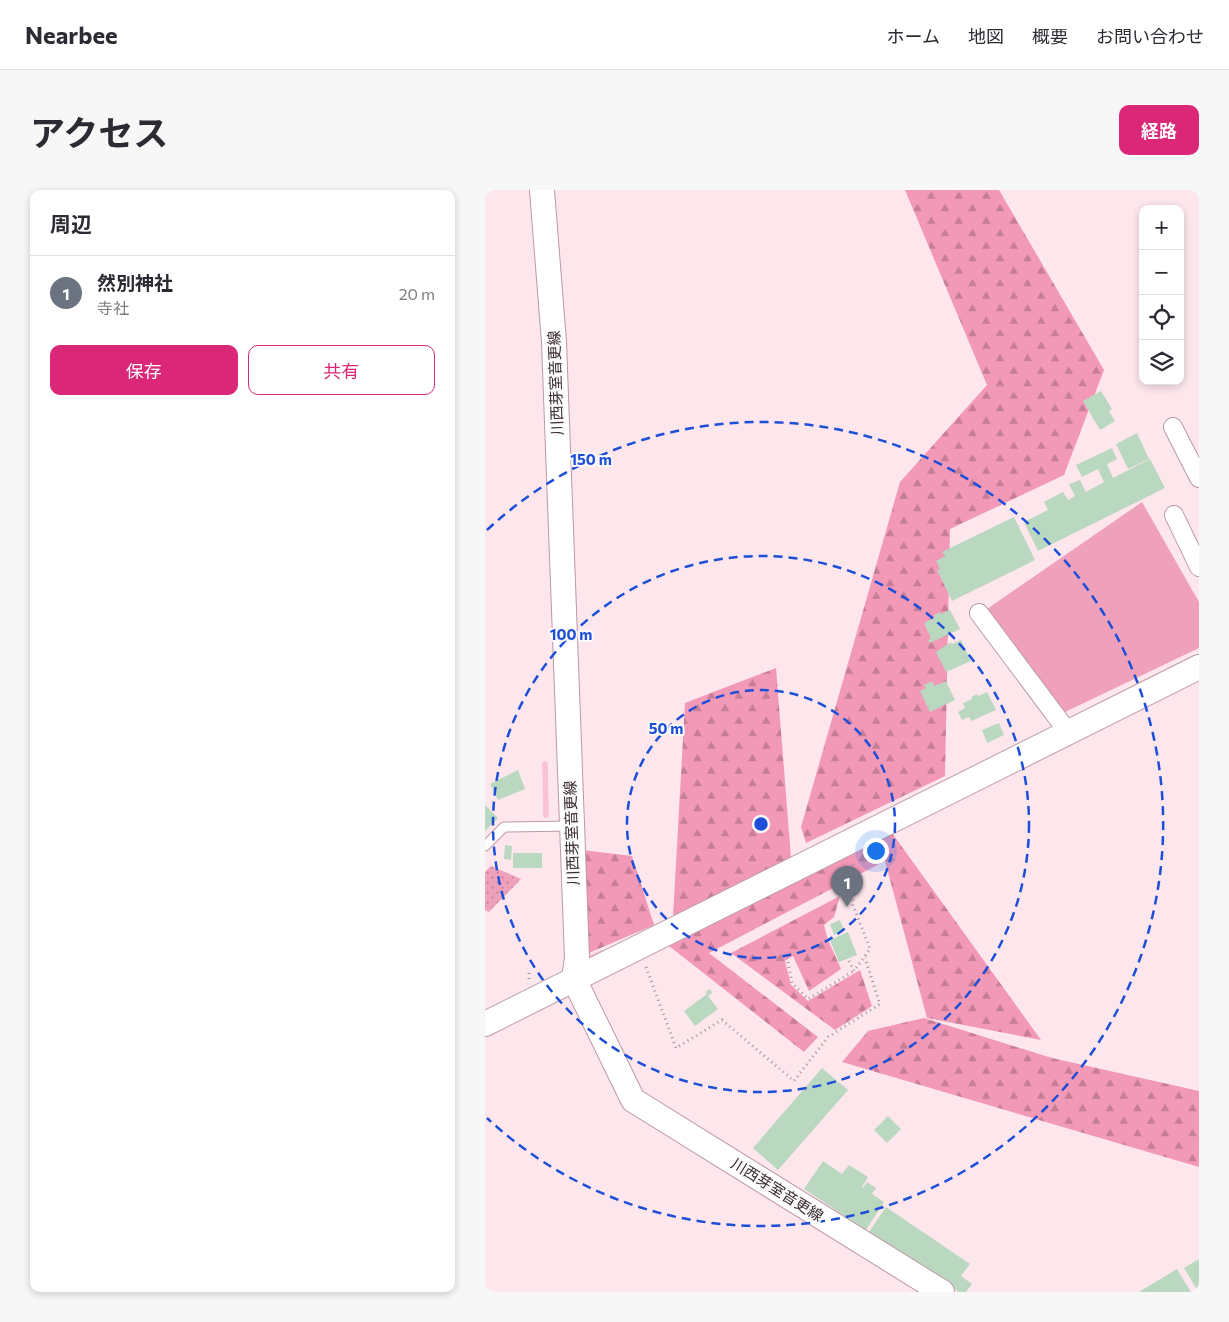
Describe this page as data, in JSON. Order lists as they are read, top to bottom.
{
  "streets": {
    "main road": ["川西芽室音更線"]
  },
  "page": {
    "header": "Nearbee",
    "nav": [
      "ホーム",
      "地図",
      "概要",
      "お問い合わせ"
    ],
    "title": "アクセス",
    "buttons": [
      "経路",
      ["保存", "共有"]
    ],
    "heading": "周辺",
    "map_buttons": ["+", "−"],
    "list": [
      {
        "mark": "1",
        "name": "然別神社",
        "note": "寺社",
        "value": "20 m"
      }
    ],
    "pins": "1"
  },
  "rings": ["150 m", "100 m", "50 m"]
}
